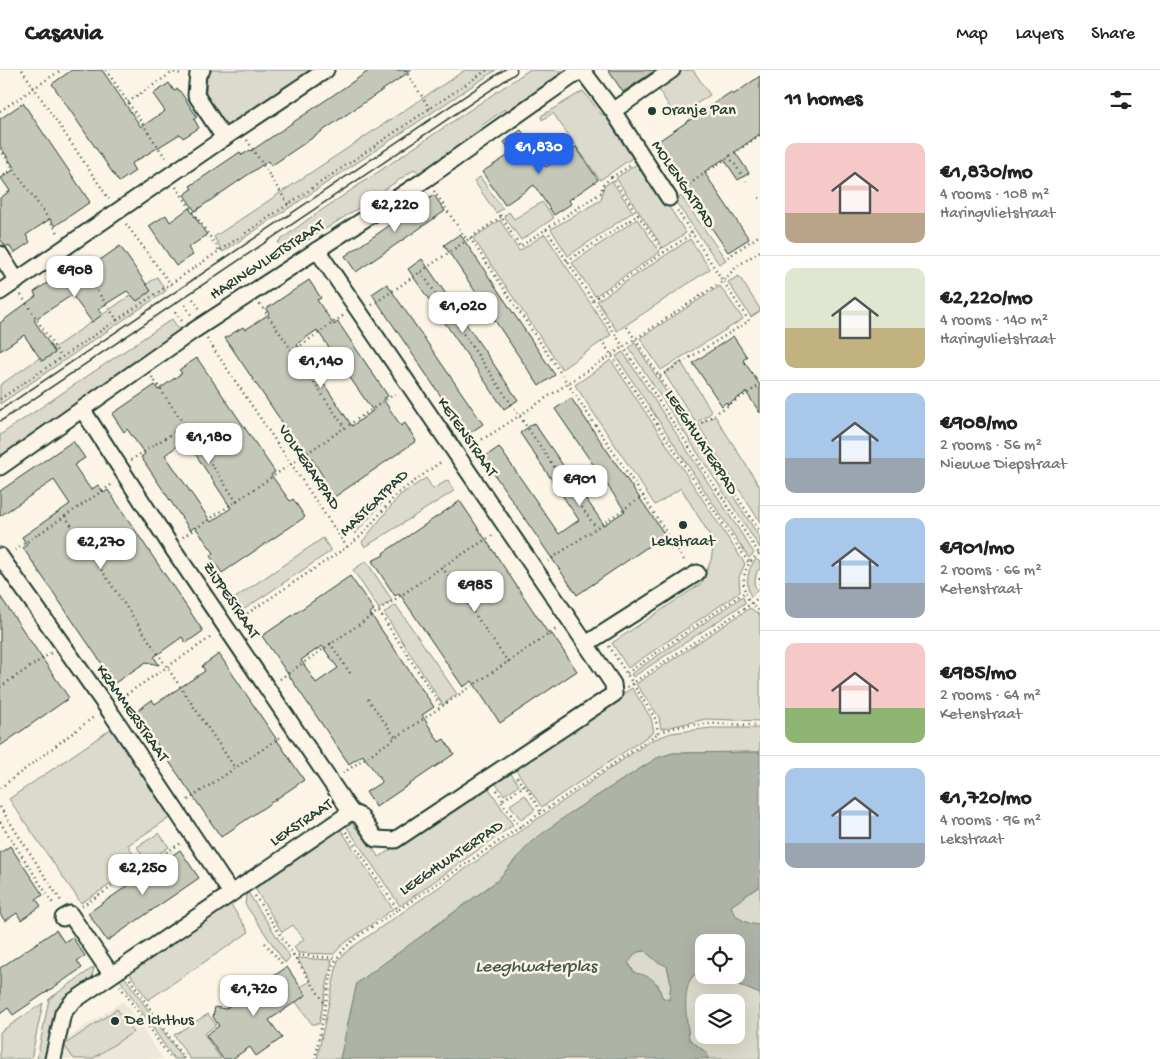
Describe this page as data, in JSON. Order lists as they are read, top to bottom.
{
  "streets": {
    "street": [
      "MOLENGATPAD",
      "HARINGVLIETSTRAAT",
      "KETENSTRAAT",
      "ZIJPESTRAAT",
      "KRAMMERSTRAAT",
      "LEKSTRAAT"
    ],
    "path": ["LEEGHWATERPAD", "VOLKERAKPAD", "MASTGATPAD"]
  },
  "crossings": [
    ["MOLENGATPAD", "HARINGVLIETSTRAAT"],
    ["MOLENGATPAD", "MASTGATPAD"],
    ["HARINGVLIETSTRAAT", "KETENSTRAAT"],
    ["HARINGVLIETSTRAAT", "VOLKERAKPAD"],
    ["HARINGVLIETSTRAAT", "ZIJPESTRAAT"],
    ["KETENSTRAAT", "MASTGATPAD"],
    ["LEEGHWATERPAD", "MASTGATPAD"],
    ["VOLKERAKPAD", "MASTGATPAD"],
    ["MASTGATPAD", "ZIJPESTRAAT"],
    ["MASTGATPAD", "KRAMMERSTRAAT"],
    ["ZIJPESTRAAT", "LEKSTRAAT"],
    ["KRAMMERSTRAAT", "LEKSTRAAT"]
  ],
  "water": ["Leeghwaterplas"],
  "places": ["Oranje Pan", "Lekstraat", "De Ichthus"],
  "page": {
    "header": "Casavia",
    "nav": ["Map", "Layers", "Share"],
    "heading": "11 homes",
    "list": [
      {
        "name": "€1,830/mo",
        "note": "4 rooms · 108 m² · Haringvlietstraat"
      },
      {
        "name": "€2,220/mo",
        "note": "4 rooms · 140 m² · Haringvlietstraat"
      },
      {
        "name": "€908/mo",
        "note": "2 rooms · 56 m² · Nieuwe Diepstraat"
      },
      {
        "name": "€901/mo",
        "note": "2 rooms · 66 m² · Ketenstraat"
      },
      {
        "name": "€985/mo",
        "note": "2 rooms · 64 m² · Ketenstraat"
      },
      {
        "name": "€1,720/mo",
        "note": "4 rooms · 96 m² · Lekstraat"
      }
    ],
    "price": [
      "€1,830",
      "€2,220",
      "€908",
      "€1,020",
      "€1,140",
      "€1,180",
      "€901",
      "€2,270",
      "€985",
      "€2,250",
      "€1,720"
    ]
  }
}
